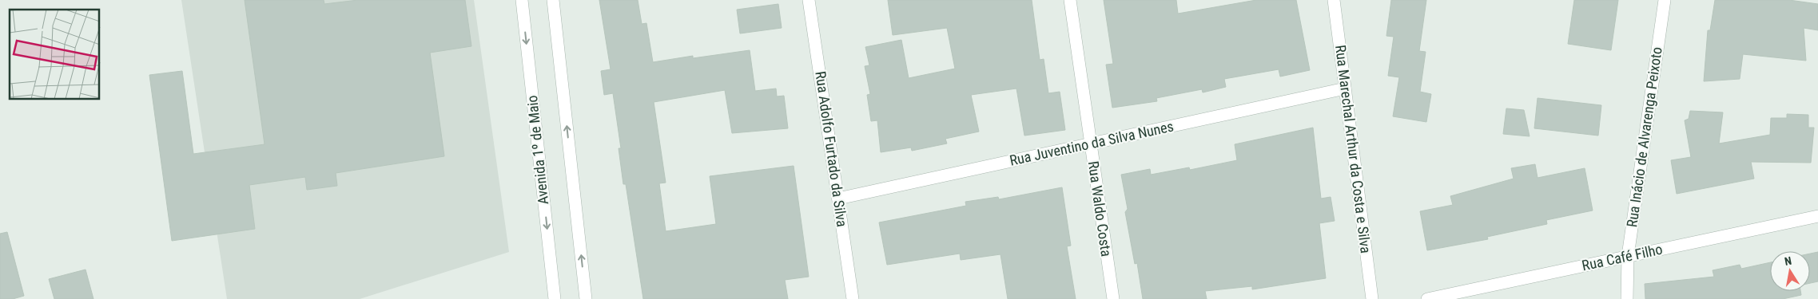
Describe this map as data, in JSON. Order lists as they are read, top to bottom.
{
  "streets": {
    "street": [
      "Rua Inácio de Alvarenga Peixoto",
      "Rua Juventino da Silva Nunes",
      "Rua Adolfo Furtado da Silva",
      "Rua Marechal Arthur da Costa e Silva",
      "Avenida 1º de Maio",
      "Rua Waldo Costa",
      "Rua Café Filho"
    ]
  },
  "crossings": [
    ["Rua Inácio de Alvarenga Peixoto", "Rua Café Filho"],
    ["Rua Juventino da Silva Nunes", "Rua Adolfo Furtado da Silva"],
    ["Rua Juventino da Silva Nunes", "Rua Marechal Arthur da Costa e Silva"],
    ["Rua Juventino da Silva Nunes", "Rua Waldo Costa"]
  ],
  "north": "top"
}
